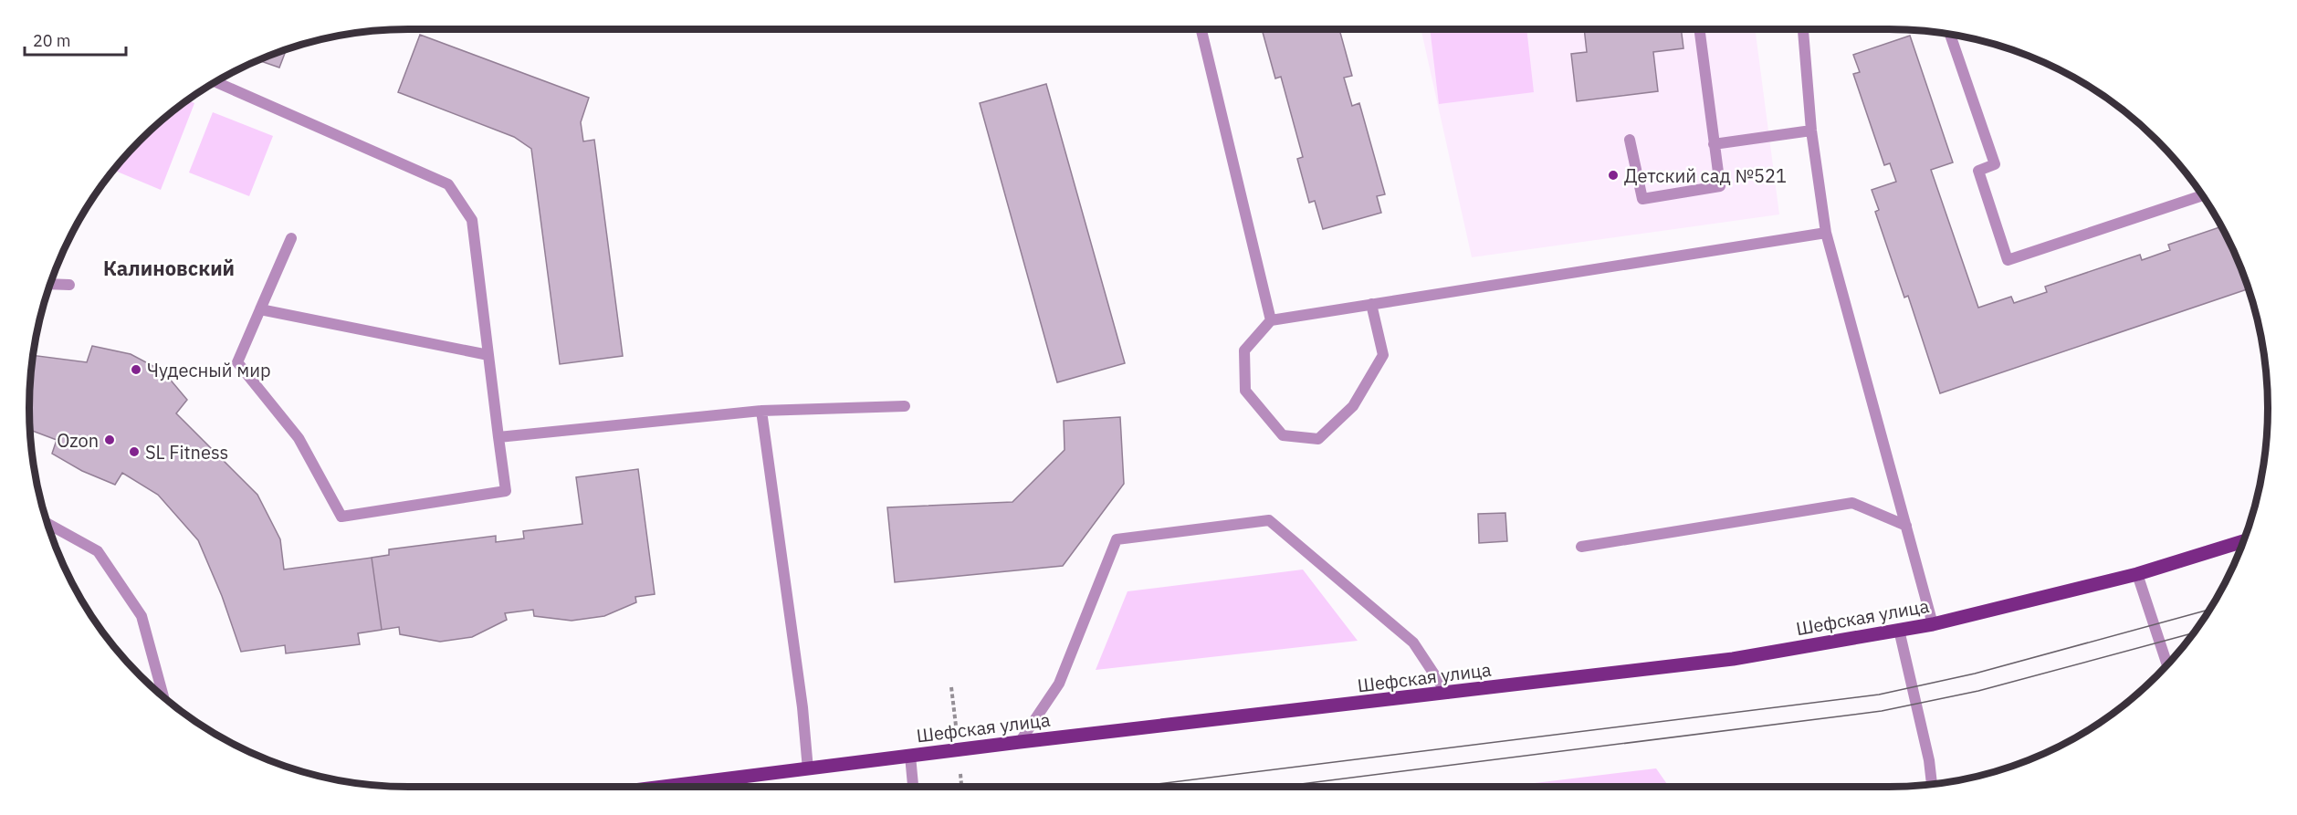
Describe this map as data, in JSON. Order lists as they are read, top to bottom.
{
  "streets": {
    "main road": ["Шефская улица"]
  },
  "districts": ["Калиновский"],
  "places": [
    "Детский сад №521",
    "Чудесный мир",
    "Ozon",
    "SL Fitness"
  ],
  "scale_bar": "20 m"
}
